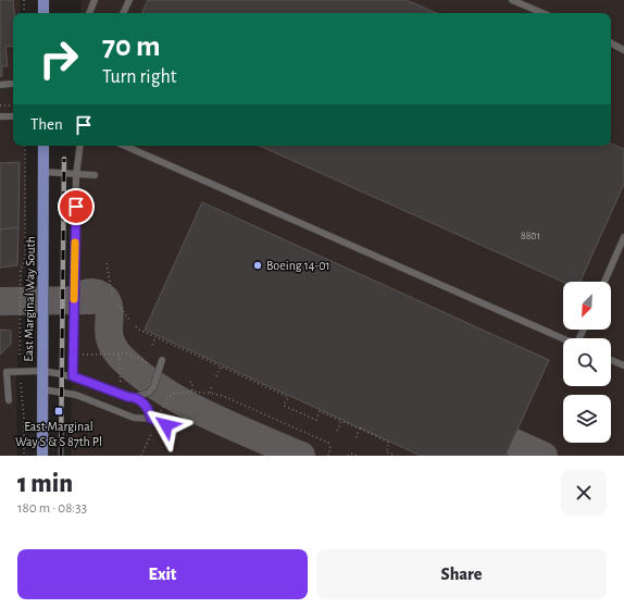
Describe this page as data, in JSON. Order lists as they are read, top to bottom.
{
  "streets": {
    "main road": ["East Marginal Way South"]
  },
  "places": {
    "other": ["Boeing 14-01"],
    "transit": ["East Marginal Way S & S 87th Pl"]
  },
  "house_numbers": ["8801"],
  "north": "bottom left",
  "page": {
    "turn": ["70 m", "Turn right"],
    "then": "Then",
    "heading": ["1 min", "180 m · 08:33"],
    "buttons": ["Exit", "Share"]
  }
}
